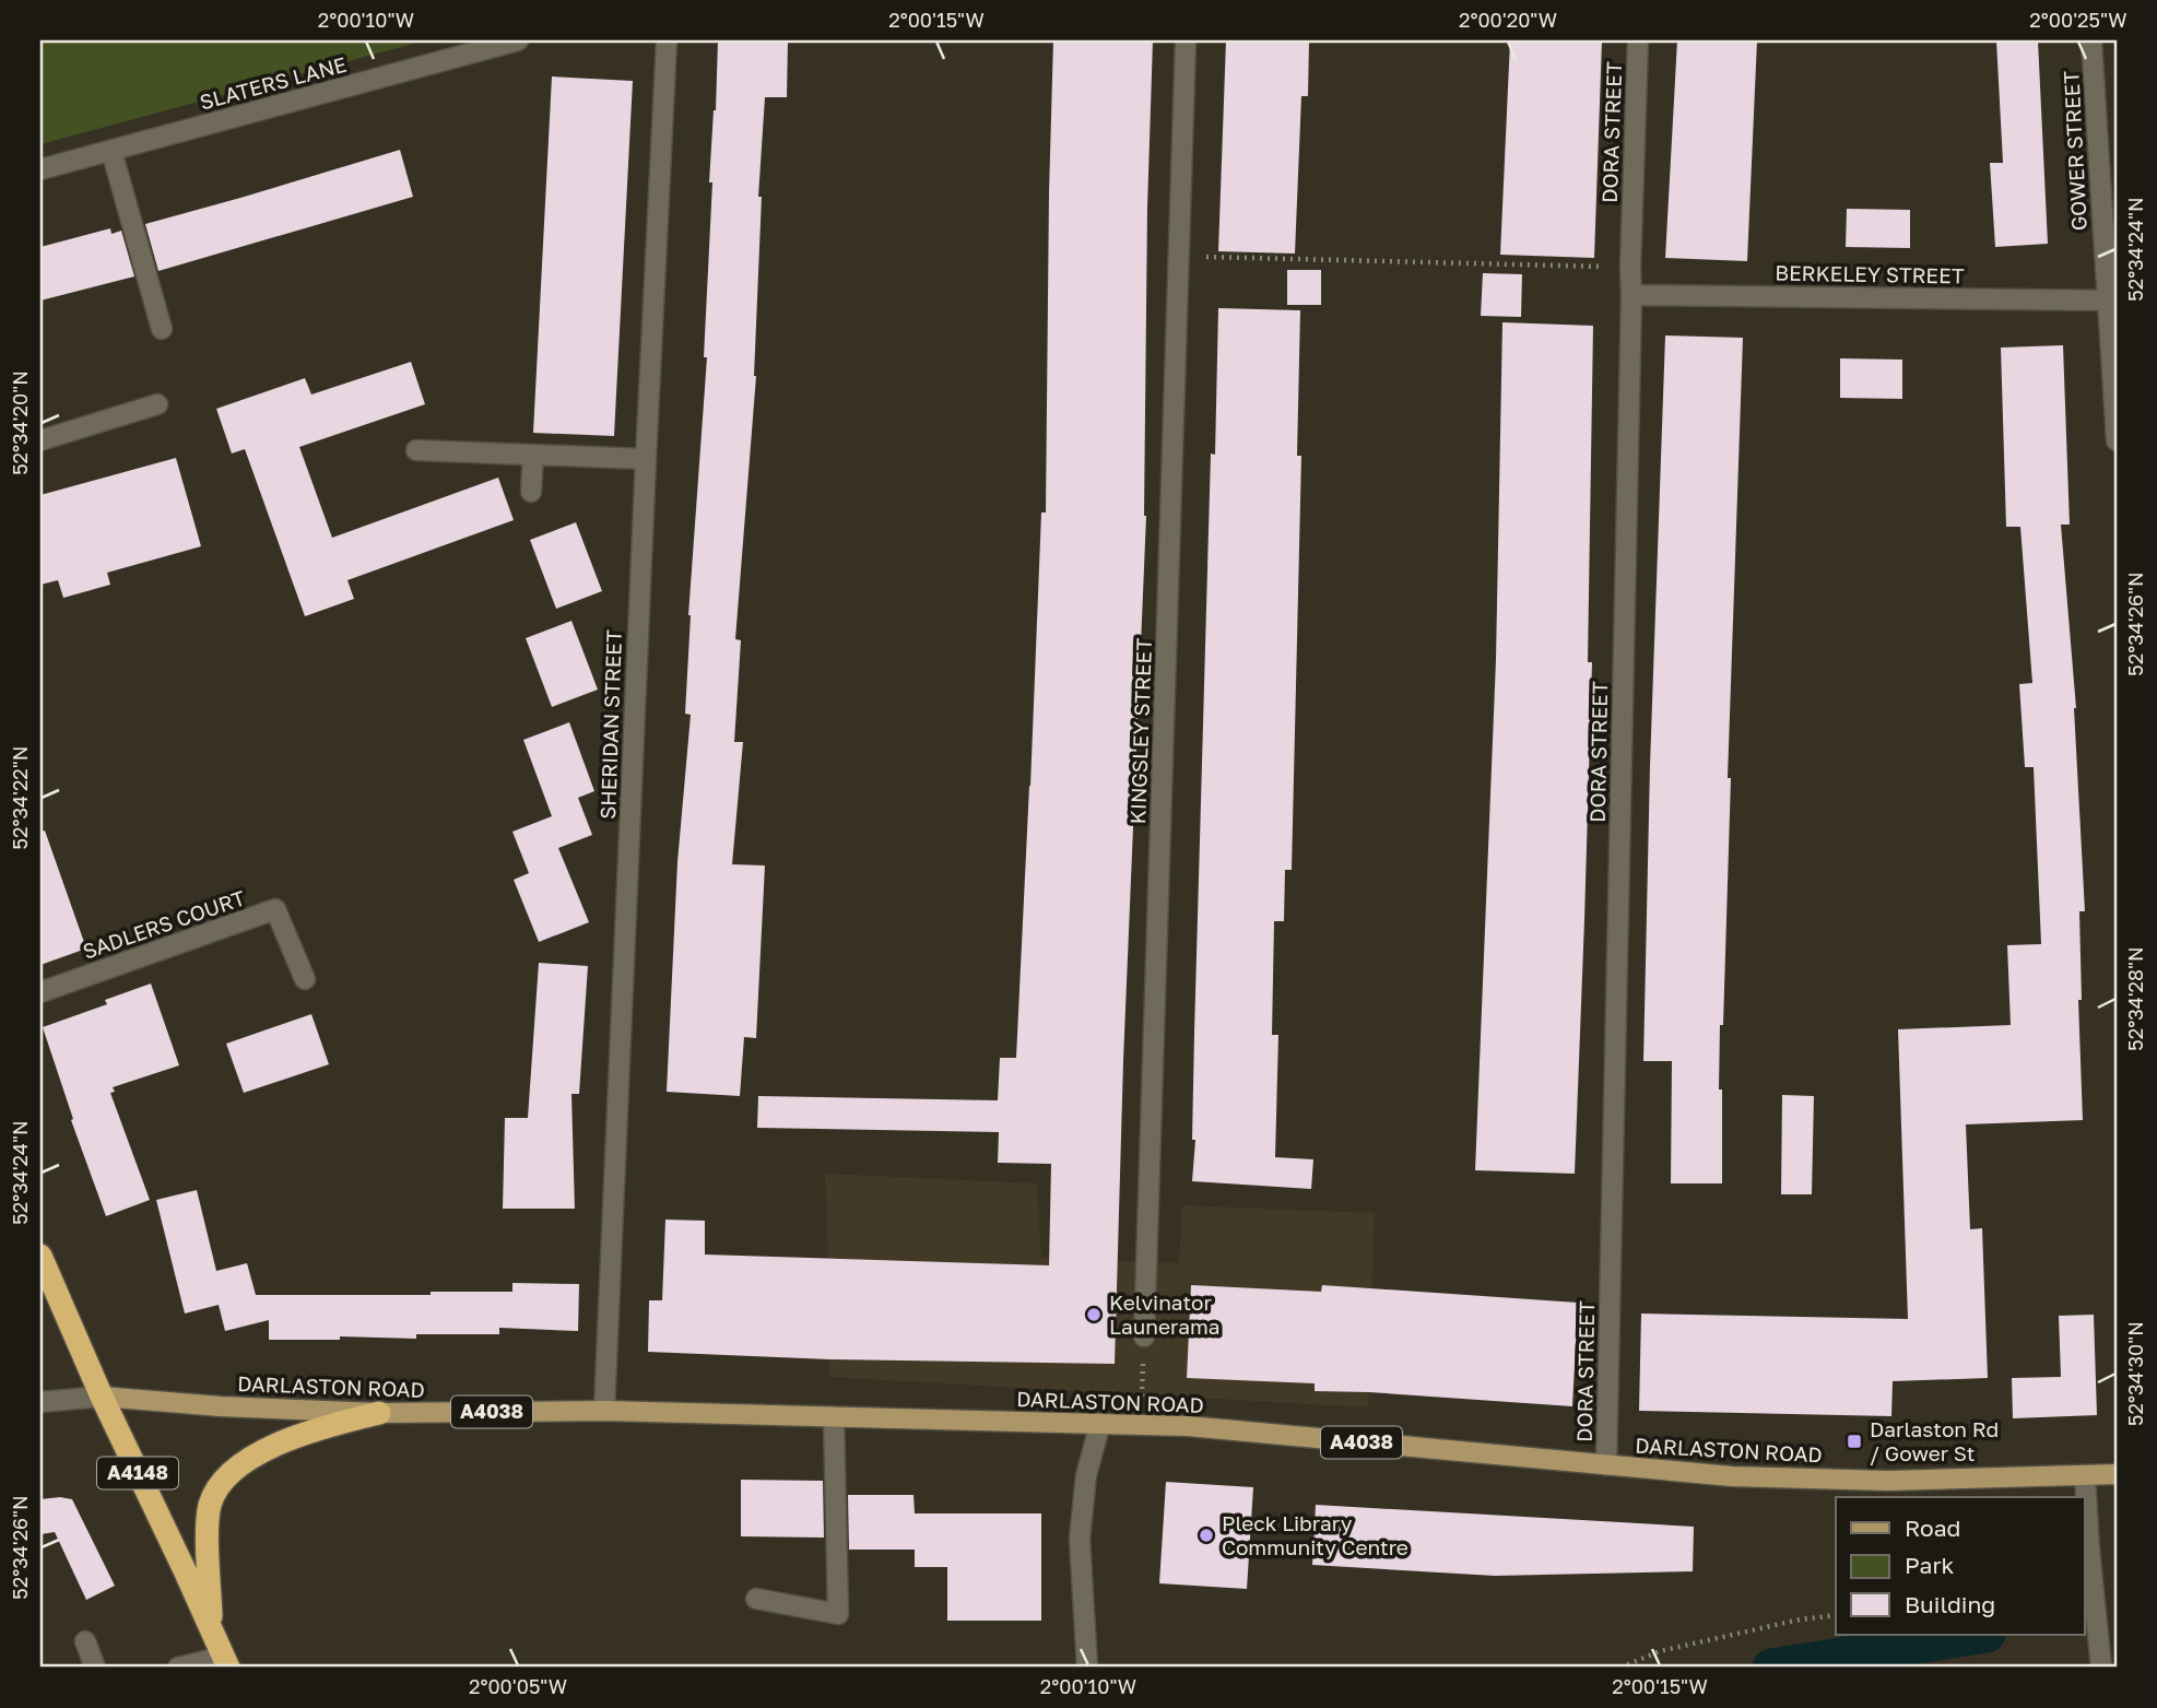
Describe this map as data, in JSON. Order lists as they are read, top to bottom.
{
  "streets": {
    "highway": ["A4148"],
    "main road": ["DARLASTON ROAD", "A4038"],
    "street": [
      "SLATERS LANE",
      "DORA STREET",
      "GOWER STREET",
      "BERKELEY STREET",
      "SHERIDAN STREET",
      "KINGSLEY STREET",
      "SADLERS COURT"
    ]
  },
  "crossings": [
    ["DORA STREET", "BERKELEY STREET"],
    ["DORA STREET", "DARLASTON ROAD"],
    ["GOWER STREET", "BERKELEY STREET"],
    ["SHERIDAN STREET", "DARLASTON ROAD"],
    ["DARLASTON ROAD", "A4148"]
  ],
  "places": {
    "other": ["Kelvinator Launerama", "Pleck Library Community Centre"],
    "transit": ["Darlaston Rd / Gower St"]
  },
  "legend": ["Road", "Park", "Building"],
  "coordinates": [
    "2°00'10\"W",
    "2°00'15\"W",
    "2°00'20\"W",
    "2°00'25\"W",
    "52°34'24\"N",
    "52°34'20\"N",
    "52°34'26\"N",
    "52°34'22\"N",
    "52°34'28\"N",
    "52°34'30\"N",
    "2°00'05\"W"
  ]
}
